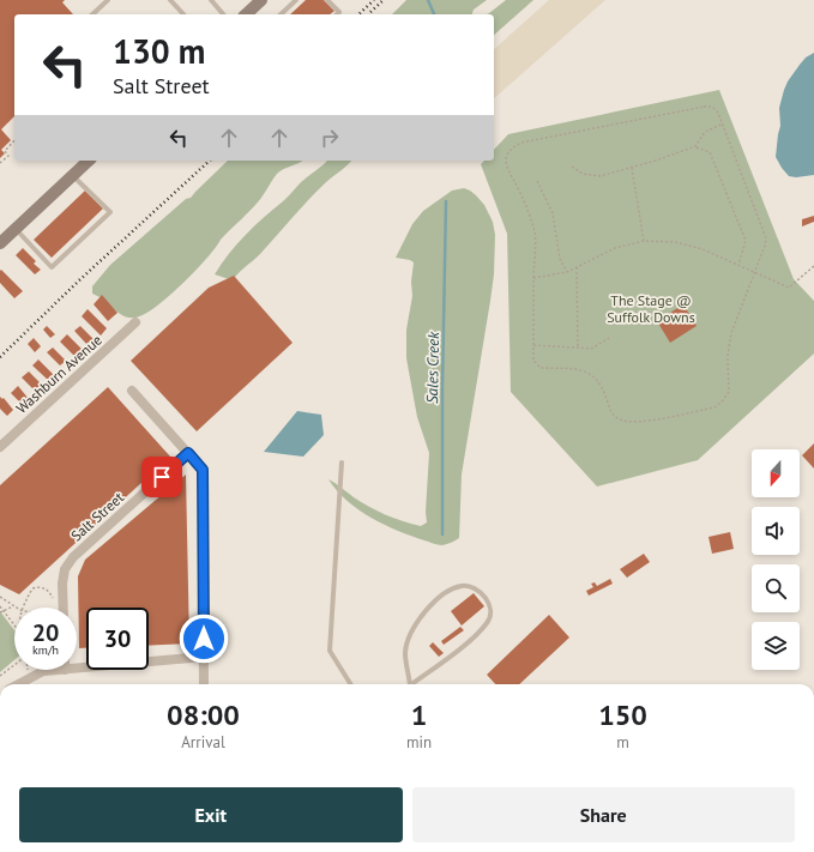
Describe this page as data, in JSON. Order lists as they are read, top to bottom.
{
  "streets": {
    "street": ["Washburn Avenue", "Salt Street"]
  },
  "water": ["Sales Creek"],
  "parks": ["The Stage @ Suffolk Downs"],
  "north": "bottom",
  "page": {
    "turn": ["130 m", "Salt Street"],
    "speed": "20 km/h",
    "limit": "30",
    "eta": [
      "08:00",
      "Arrival",
      "1",
      "min",
      "150",
      "m"
    ],
    "buttons": ["Exit", "Share"]
  }
}
